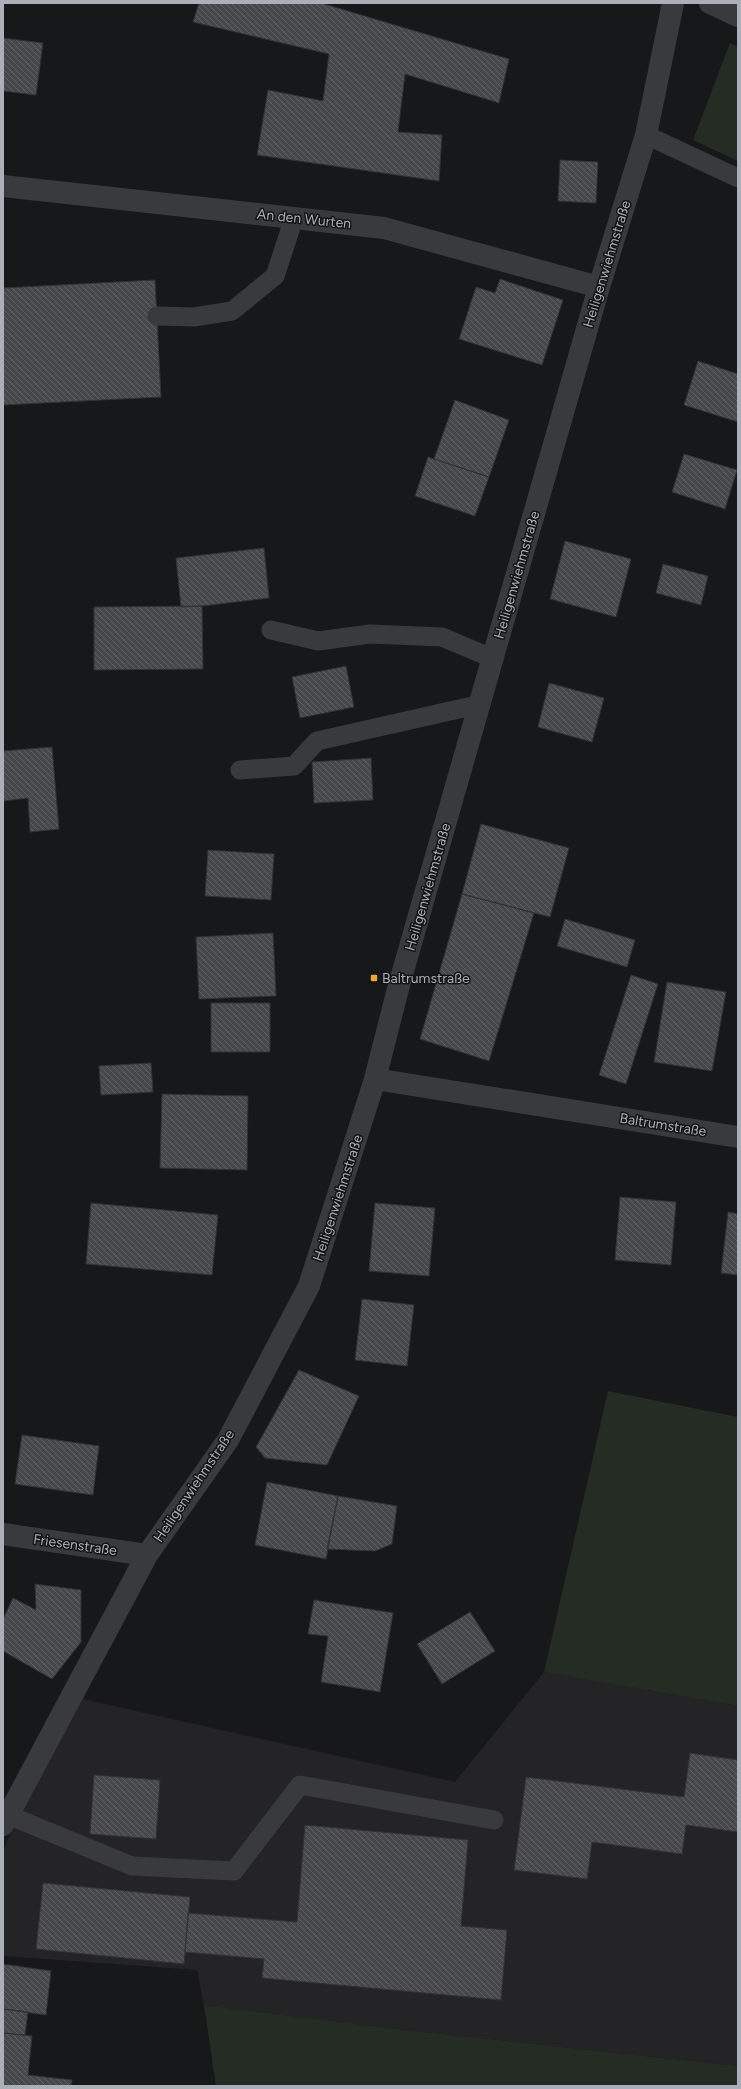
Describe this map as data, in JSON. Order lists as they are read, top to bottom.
{
  "streets": {
    "street": [
      "An den Wurten",
      "Heiligenwiehmstraße",
      "Baltrumstraße",
      "Friesenstraße"
    ]
  },
  "crossings": [
    ["An den Wurten", "Heiligenwiehmstraße"],
    ["Heiligenwiehmstraße", "Baltrumstraße"],
    ["Heiligenwiehmstraße", "Friesenstraße"]
  ],
  "places": {
    "transit": ["Baltrumstraße"]
  }
}
